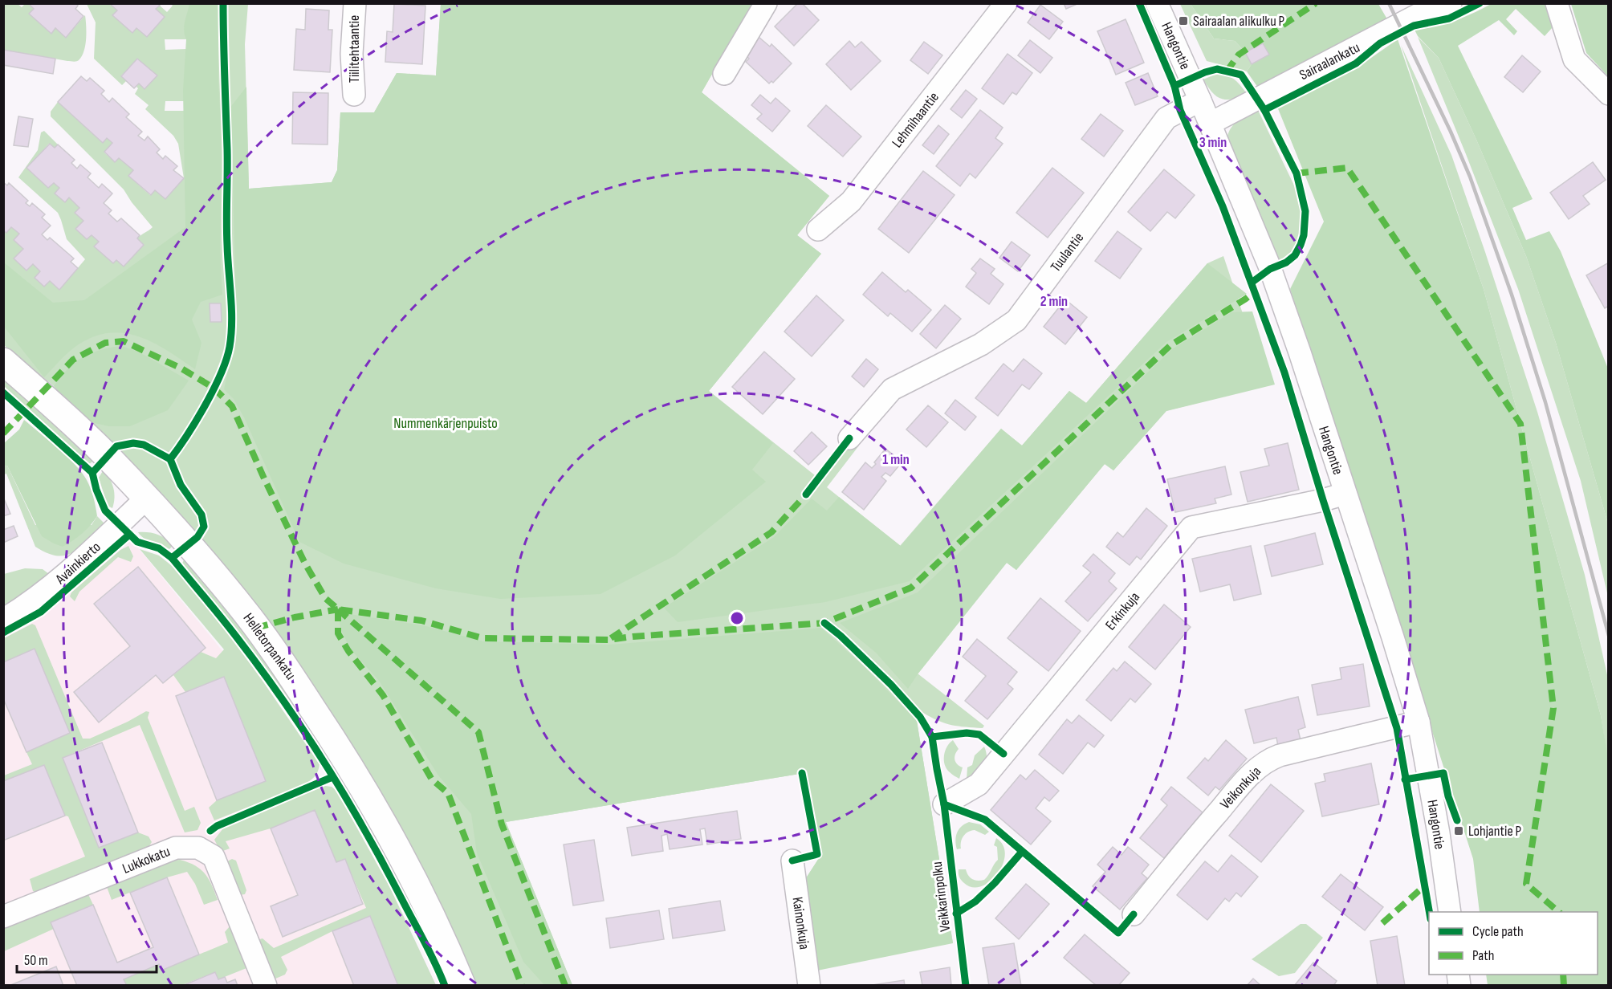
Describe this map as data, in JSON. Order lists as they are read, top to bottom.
{
  "streets": {
    "street": [
      "Hangontie",
      "Tiilitehtaantie",
      "Sairaalankatu",
      "Lehmihaantie",
      "Tuulantie",
      "Avainkierto",
      "Erkinkuja",
      "Helletorpankatu",
      "Veikonkuja",
      "Lukkokatu",
      "Kainonkuja"
    ],
    "cycle path": ["Veikkarinpolku"]
  },
  "crossings": [
    ["Hangontie", "Sairaalankatu"],
    ["Hangontie", "Tuulantie"],
    ["Hangontie", "Erkinkuja"],
    ["Hangontie", "Veikonkuja"],
    ["Avainkierto", "Helletorpankatu"]
  ],
  "parks": ["Nummenkärjenpuisto"],
  "places": {
    "transit": ["Sairaalan alikulku P", "Lohjantie P"]
  },
  "legend": ["Cycle path", "Path"],
  "scale_bar": "50 m",
  "rings": ["3 min", "2 min", "1 min"]
}
